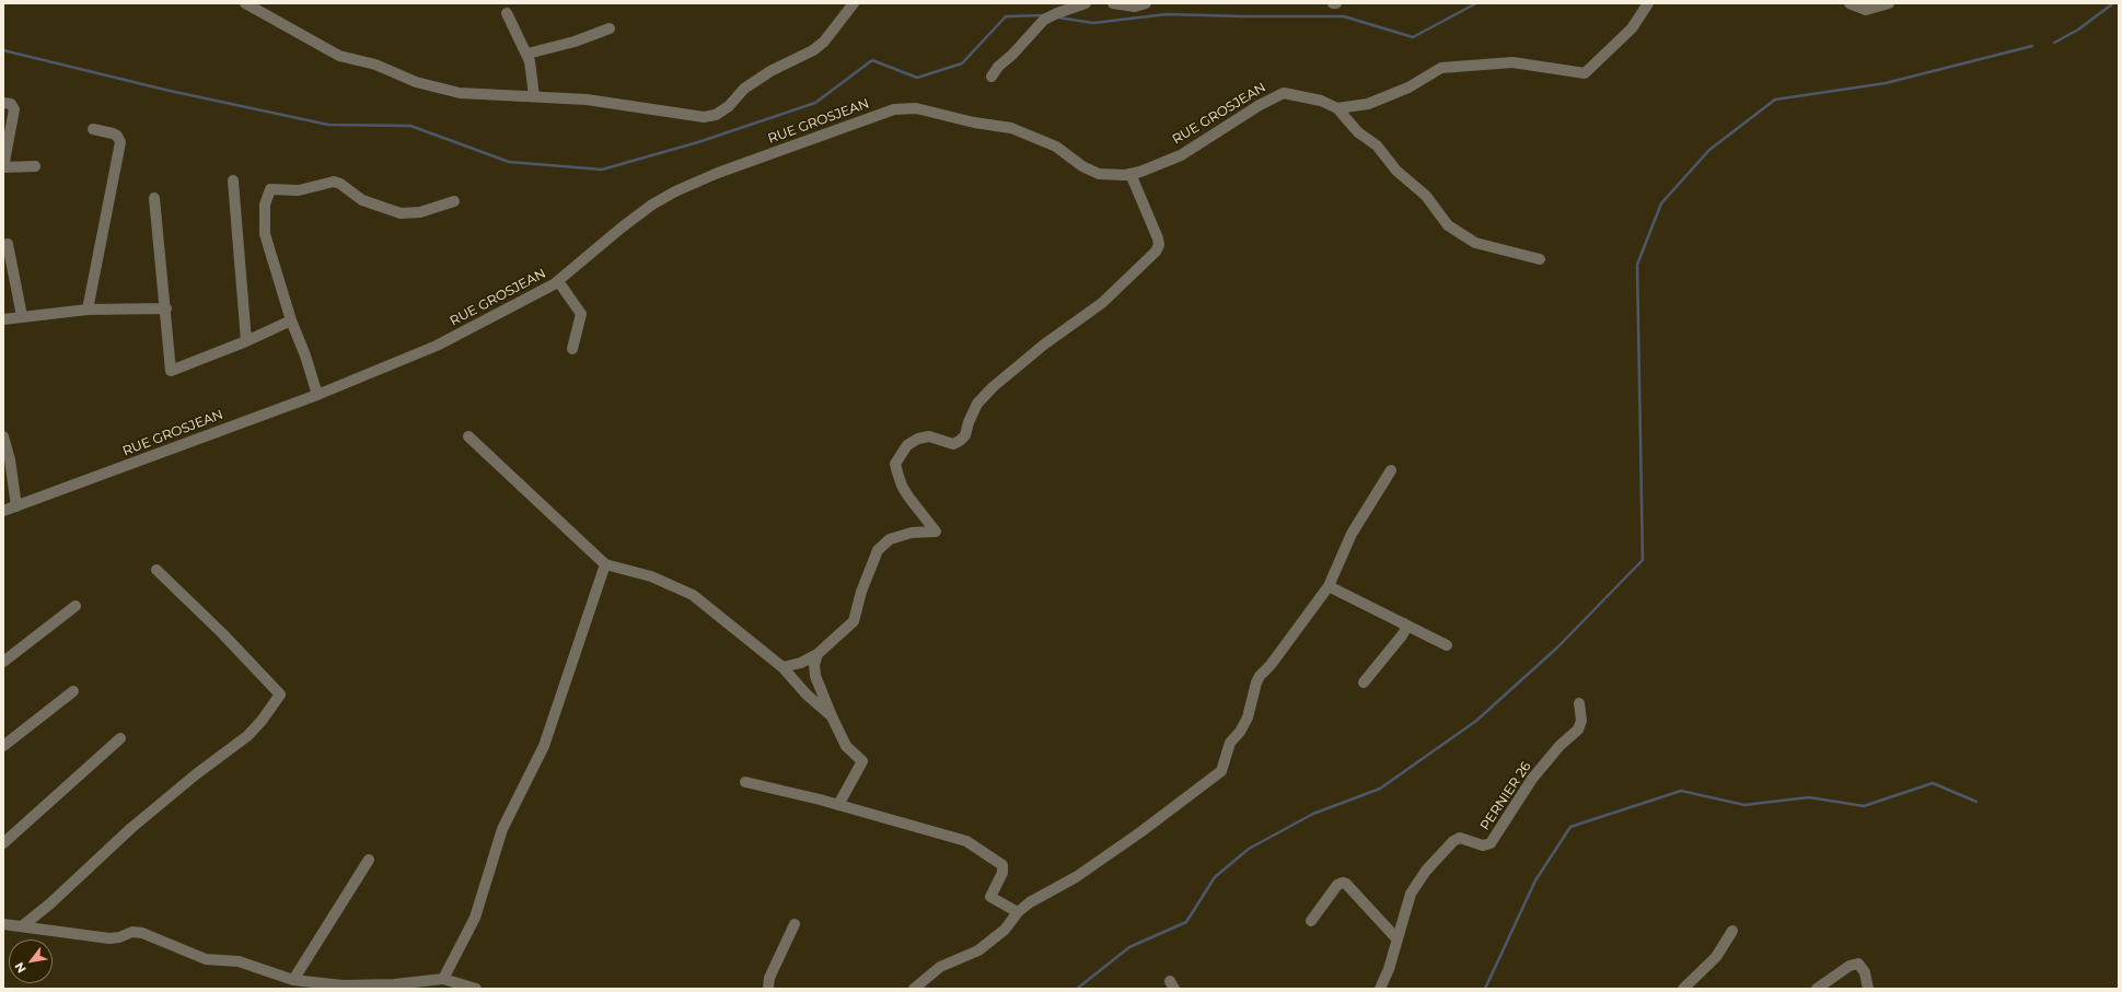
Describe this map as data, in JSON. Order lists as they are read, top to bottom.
{
  "streets": {
    "street": ["RUE GROSJEAN", "PERNIER 26"]
  },
  "north": "bottom left"
}
